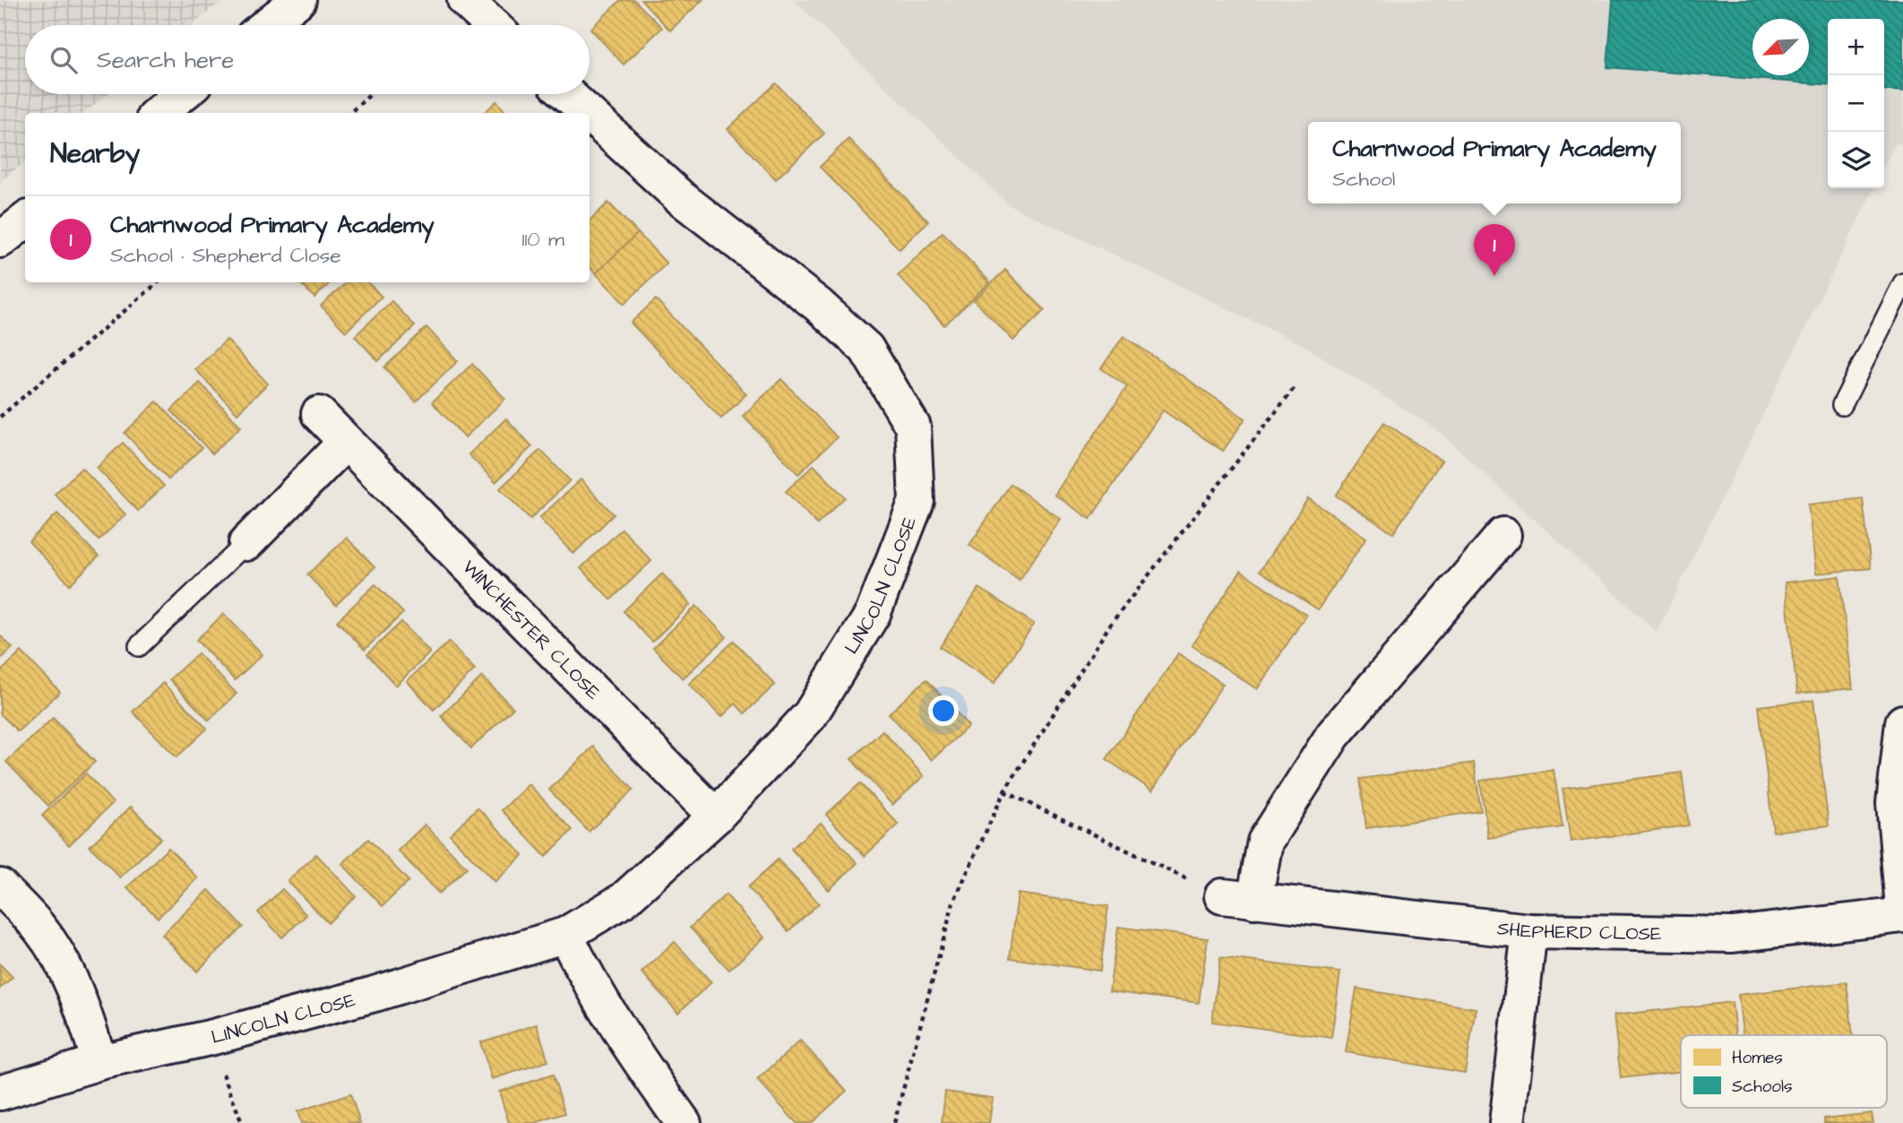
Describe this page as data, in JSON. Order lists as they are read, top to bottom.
{
  "streets": {
    "main road": ["LINCOLN CLOSE", "WINCHESTER CLOSE", "SHEPHERD CLOSE"]
  },
  "crossings": [
    ["LINCOLN CLOSE", "WINCHESTER CLOSE"]
  ],
  "legend": ["Homes", "Schools"],
  "north": "bottom left",
  "page": {
    "map_buttons": ["+", "−"],
    "search": "Search here",
    "heading": "Nearby",
    "popup": ["Charnwood Primary Academy", "School"],
    "list": [
      {
        "mark": "1",
        "name": "Charnwood Primary Academy",
        "note": "School · Shepherd Close",
        "value": "110 m"
      }
    ],
    "pins": "1"
  }
}
